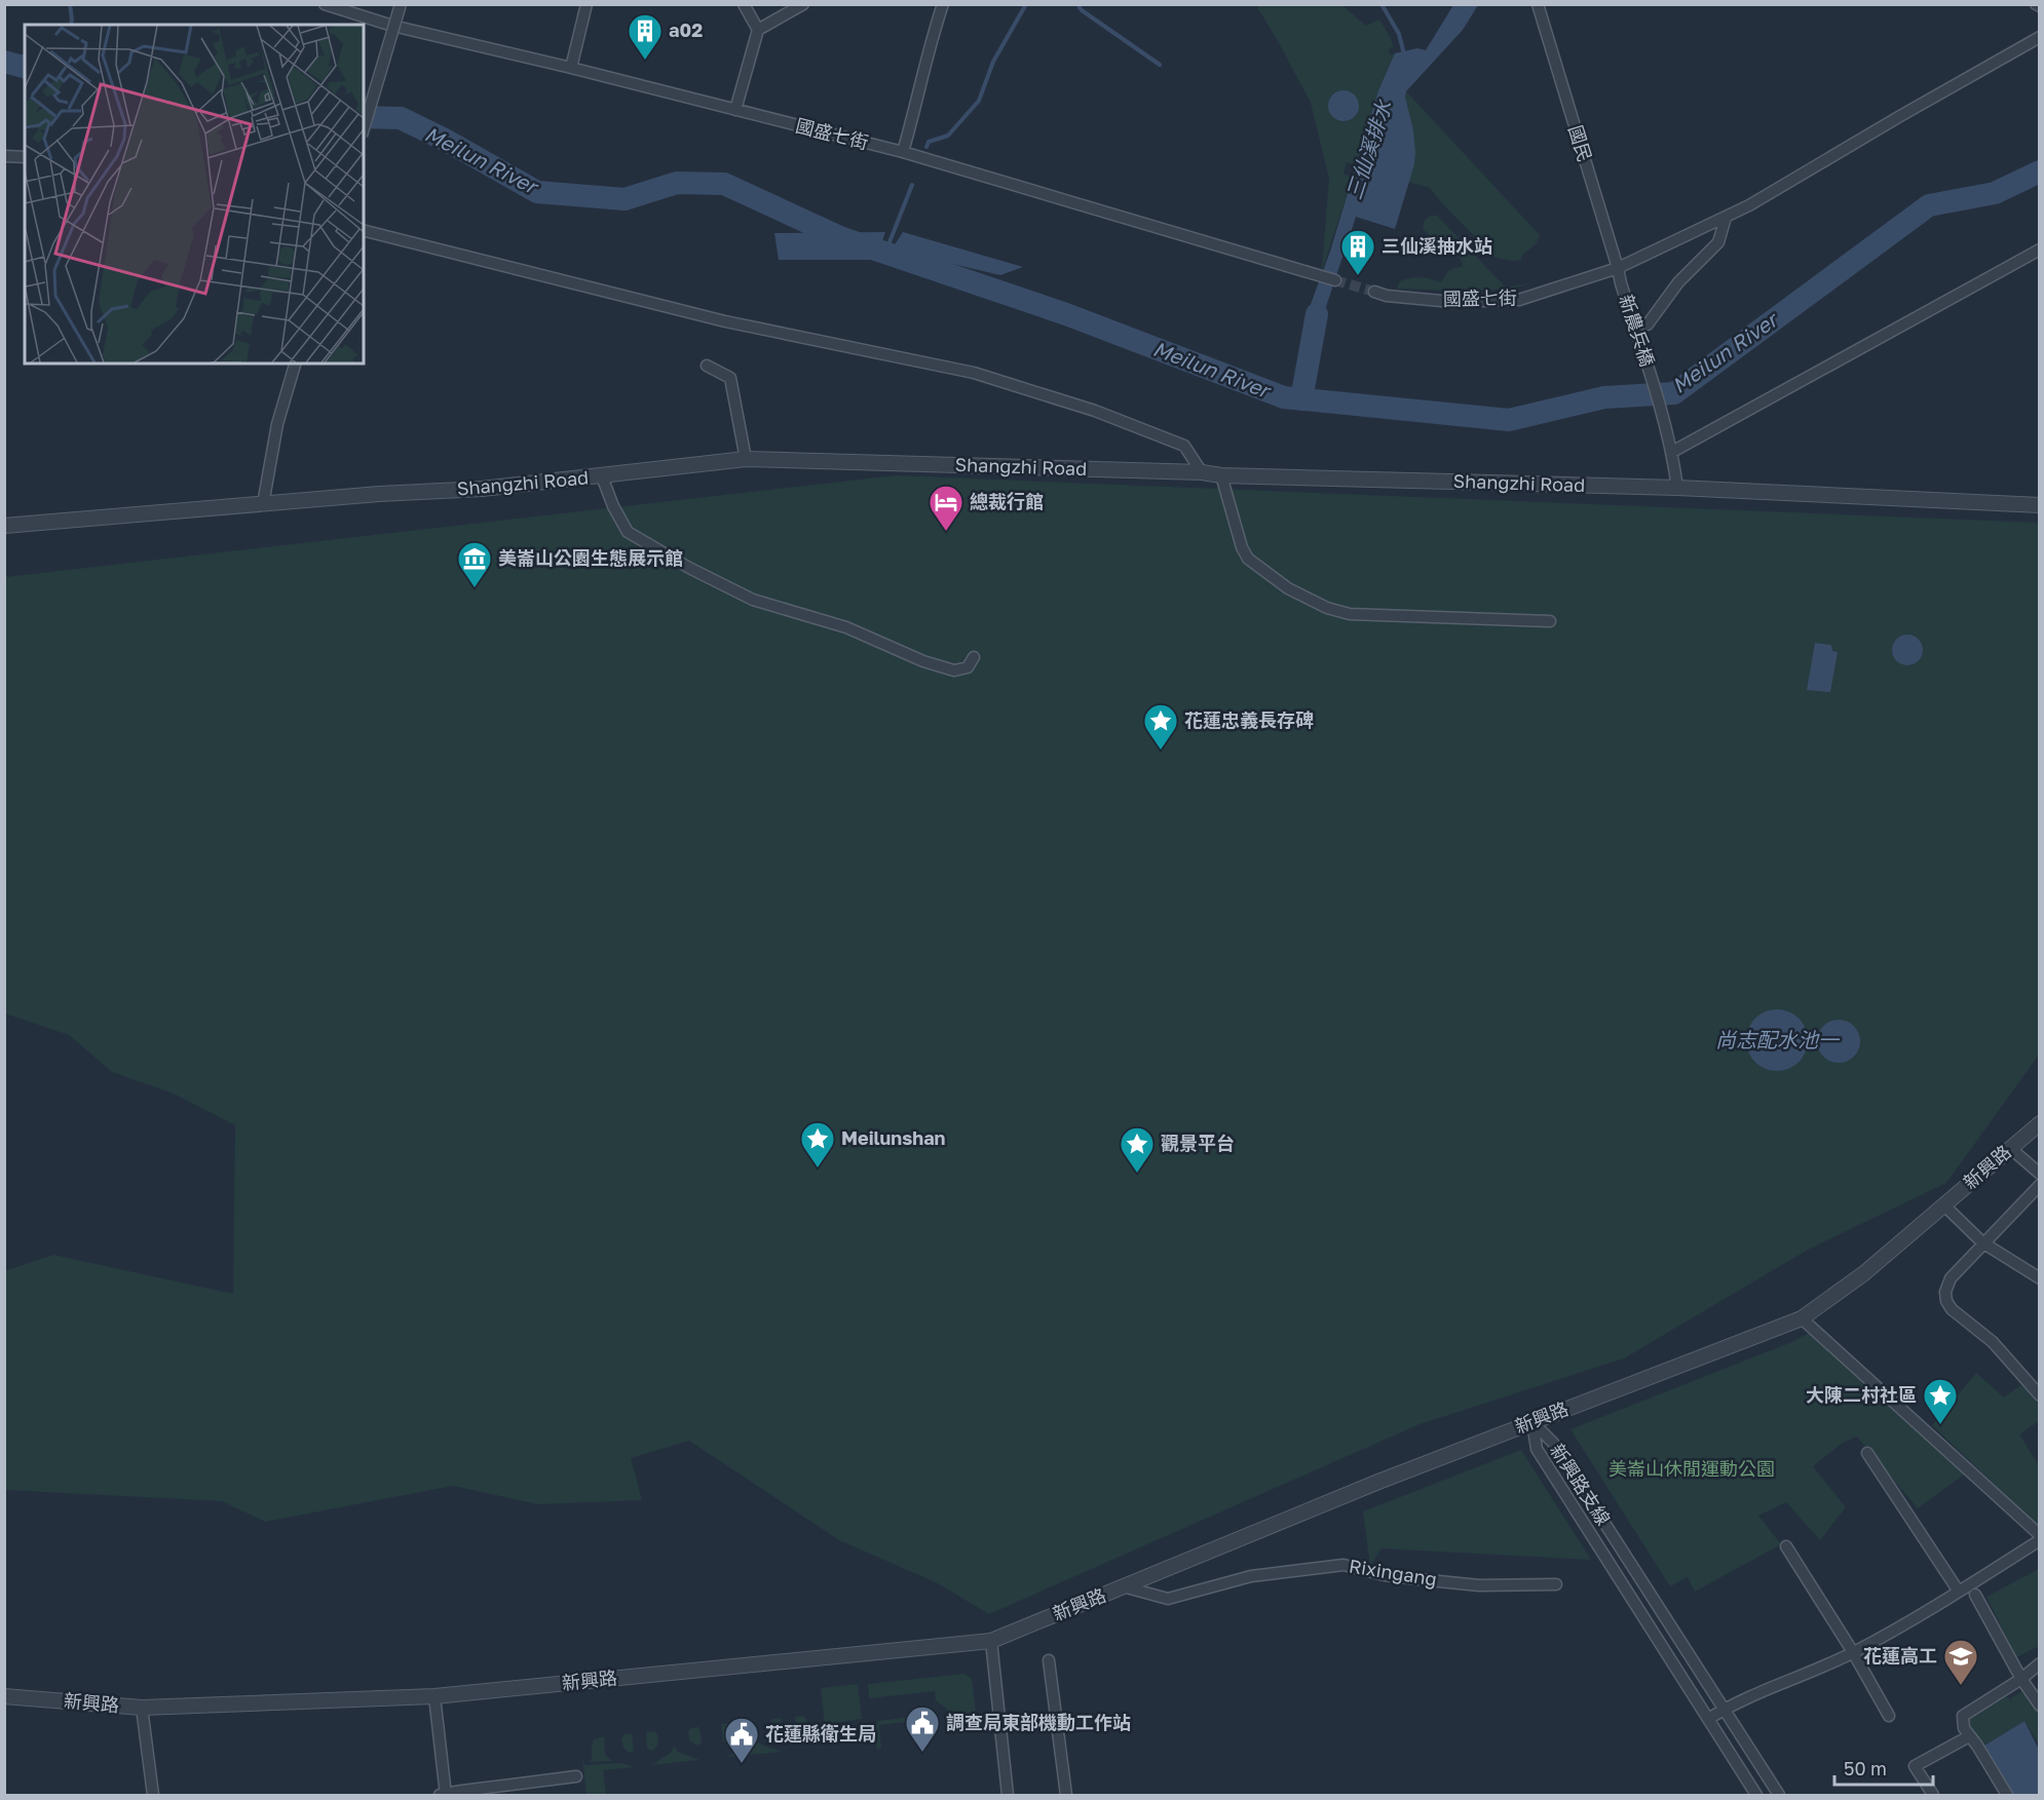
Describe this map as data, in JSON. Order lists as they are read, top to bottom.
{
  "streets": {
    "street": [
      "國盛七街",
      "國民",
      "新農兵橋",
      "Shangzhi Road",
      "新興路",
      "新興路支線",
      "Rixingang"
    ]
  },
  "crossings": [
    ["國盛七街", "國民"],
    ["國民", "新農兵橋"],
    ["新農兵橋", "Shangzhi Road"],
    ["新興路", "新興路支線"],
    ["新興路", "Rixingang"]
  ],
  "water": ["三仙溪排水", "Meilun River", "尚志配水池一"],
  "parks": ["美崙山休閒運動公園"],
  "places": {
    "building": ["a02", "三仙溪抽水站"],
    "hotel": ["總裁行館"],
    "museum": ["美崙山公園生態展示館"],
    "place": [
      "花蓮忠義長存碑",
      "Meilunshan",
      "觀景平台",
      "大陳二村社區"
    ],
    "school or university": ["花蓮高工"],
    "public building": ["調查局東部機動工作站", "花蓮縣衛生局"]
  },
  "scale_bar": "50 m"
}
